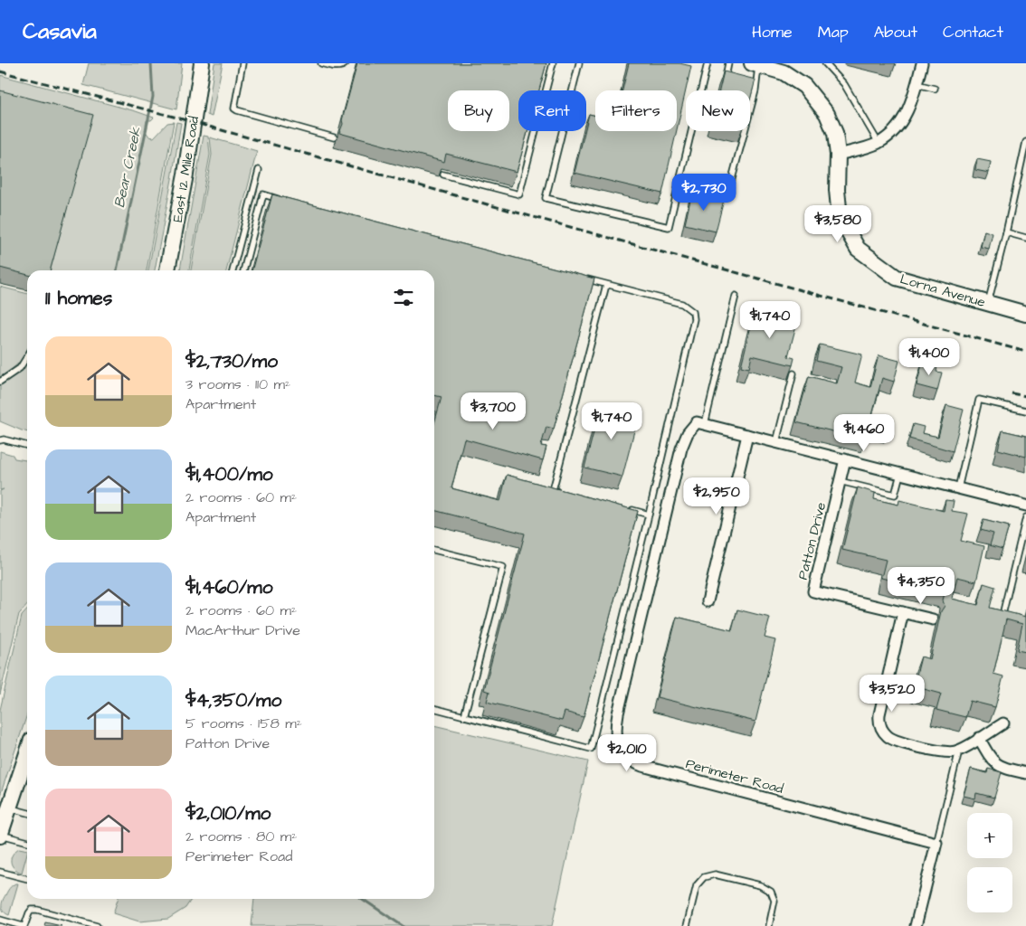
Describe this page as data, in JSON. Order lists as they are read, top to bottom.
{
  "streets": {
    "street": [
      "East 12 Mile Road",
      "Lorna Avenue",
      "Patton Drive",
      "Perimeter Road"
    ]
  },
  "water": ["Bear Creek"],
  "page": {
    "header": "Casavia",
    "nav": [
      "Home",
      "Map",
      "About",
      "Contact"
    ],
    "chip": [
      "Buy",
      "Rent",
      "Filters",
      "New"
    ],
    "price": [
      "$2,730",
      "$3,580",
      "$1,740",
      "$1,400",
      "$3,700",
      "$1,740",
      "$1,460",
      "$2,950",
      "$4,350",
      "$3,520",
      "$2,010"
    ],
    "heading": "11 homes",
    "list": [
      {
        "name": "$2,730/mo",
        "note": "3 rooms · 110 m² · Apartment"
      },
      {
        "name": "$1,400/mo",
        "note": "2 rooms · 60 m² · Apartment"
      },
      {
        "name": "$1,460/mo",
        "note": "2 rooms · 60 m² · MacArthur Drive"
      },
      {
        "name": "$4,350/mo",
        "note": "5 rooms · 158 m² · Patton Drive"
      },
      {
        "name": "$2,010/mo",
        "note": "2 rooms · 80 m² · Perimeter Road"
      }
    ],
    "map_buttons": ["+", "−"]
  }
}
